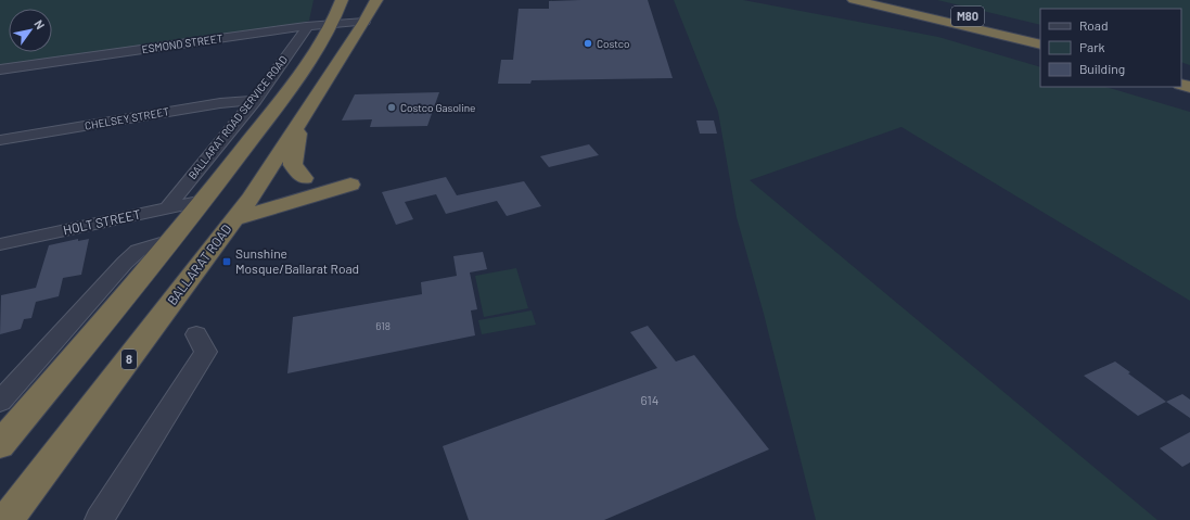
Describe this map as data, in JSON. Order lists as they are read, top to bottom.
{
  "streets": {
    "highway": ["M80", "BALLARAT ROAD", "8"],
    "street": [
      "ESMOND STREET",
      "BALLARAT ROAD SERVICE ROAD",
      "CHELSEY STREET",
      "HOLT STREET"
    ]
  },
  "crossings": [
    ["ESMOND STREET", "BALLARAT ROAD SERVICE ROAD"],
    ["ESMOND STREET", "BALLARAT ROAD"],
    ["BALLARAT ROAD SERVICE ROAD", "CHELSEY STREET"],
    ["BALLARAT ROAD SERVICE ROAD", "HOLT STREET"]
  ],
  "places": {
    "other": ["Costco", "Costco Gasoline"],
    "transit": ["Sunshine Mosque/Ballarat Road"]
  },
  "house_numbers": ["618", "614"],
  "legend": ["Road", "Park", "Building"],
  "north": "top right"
}
